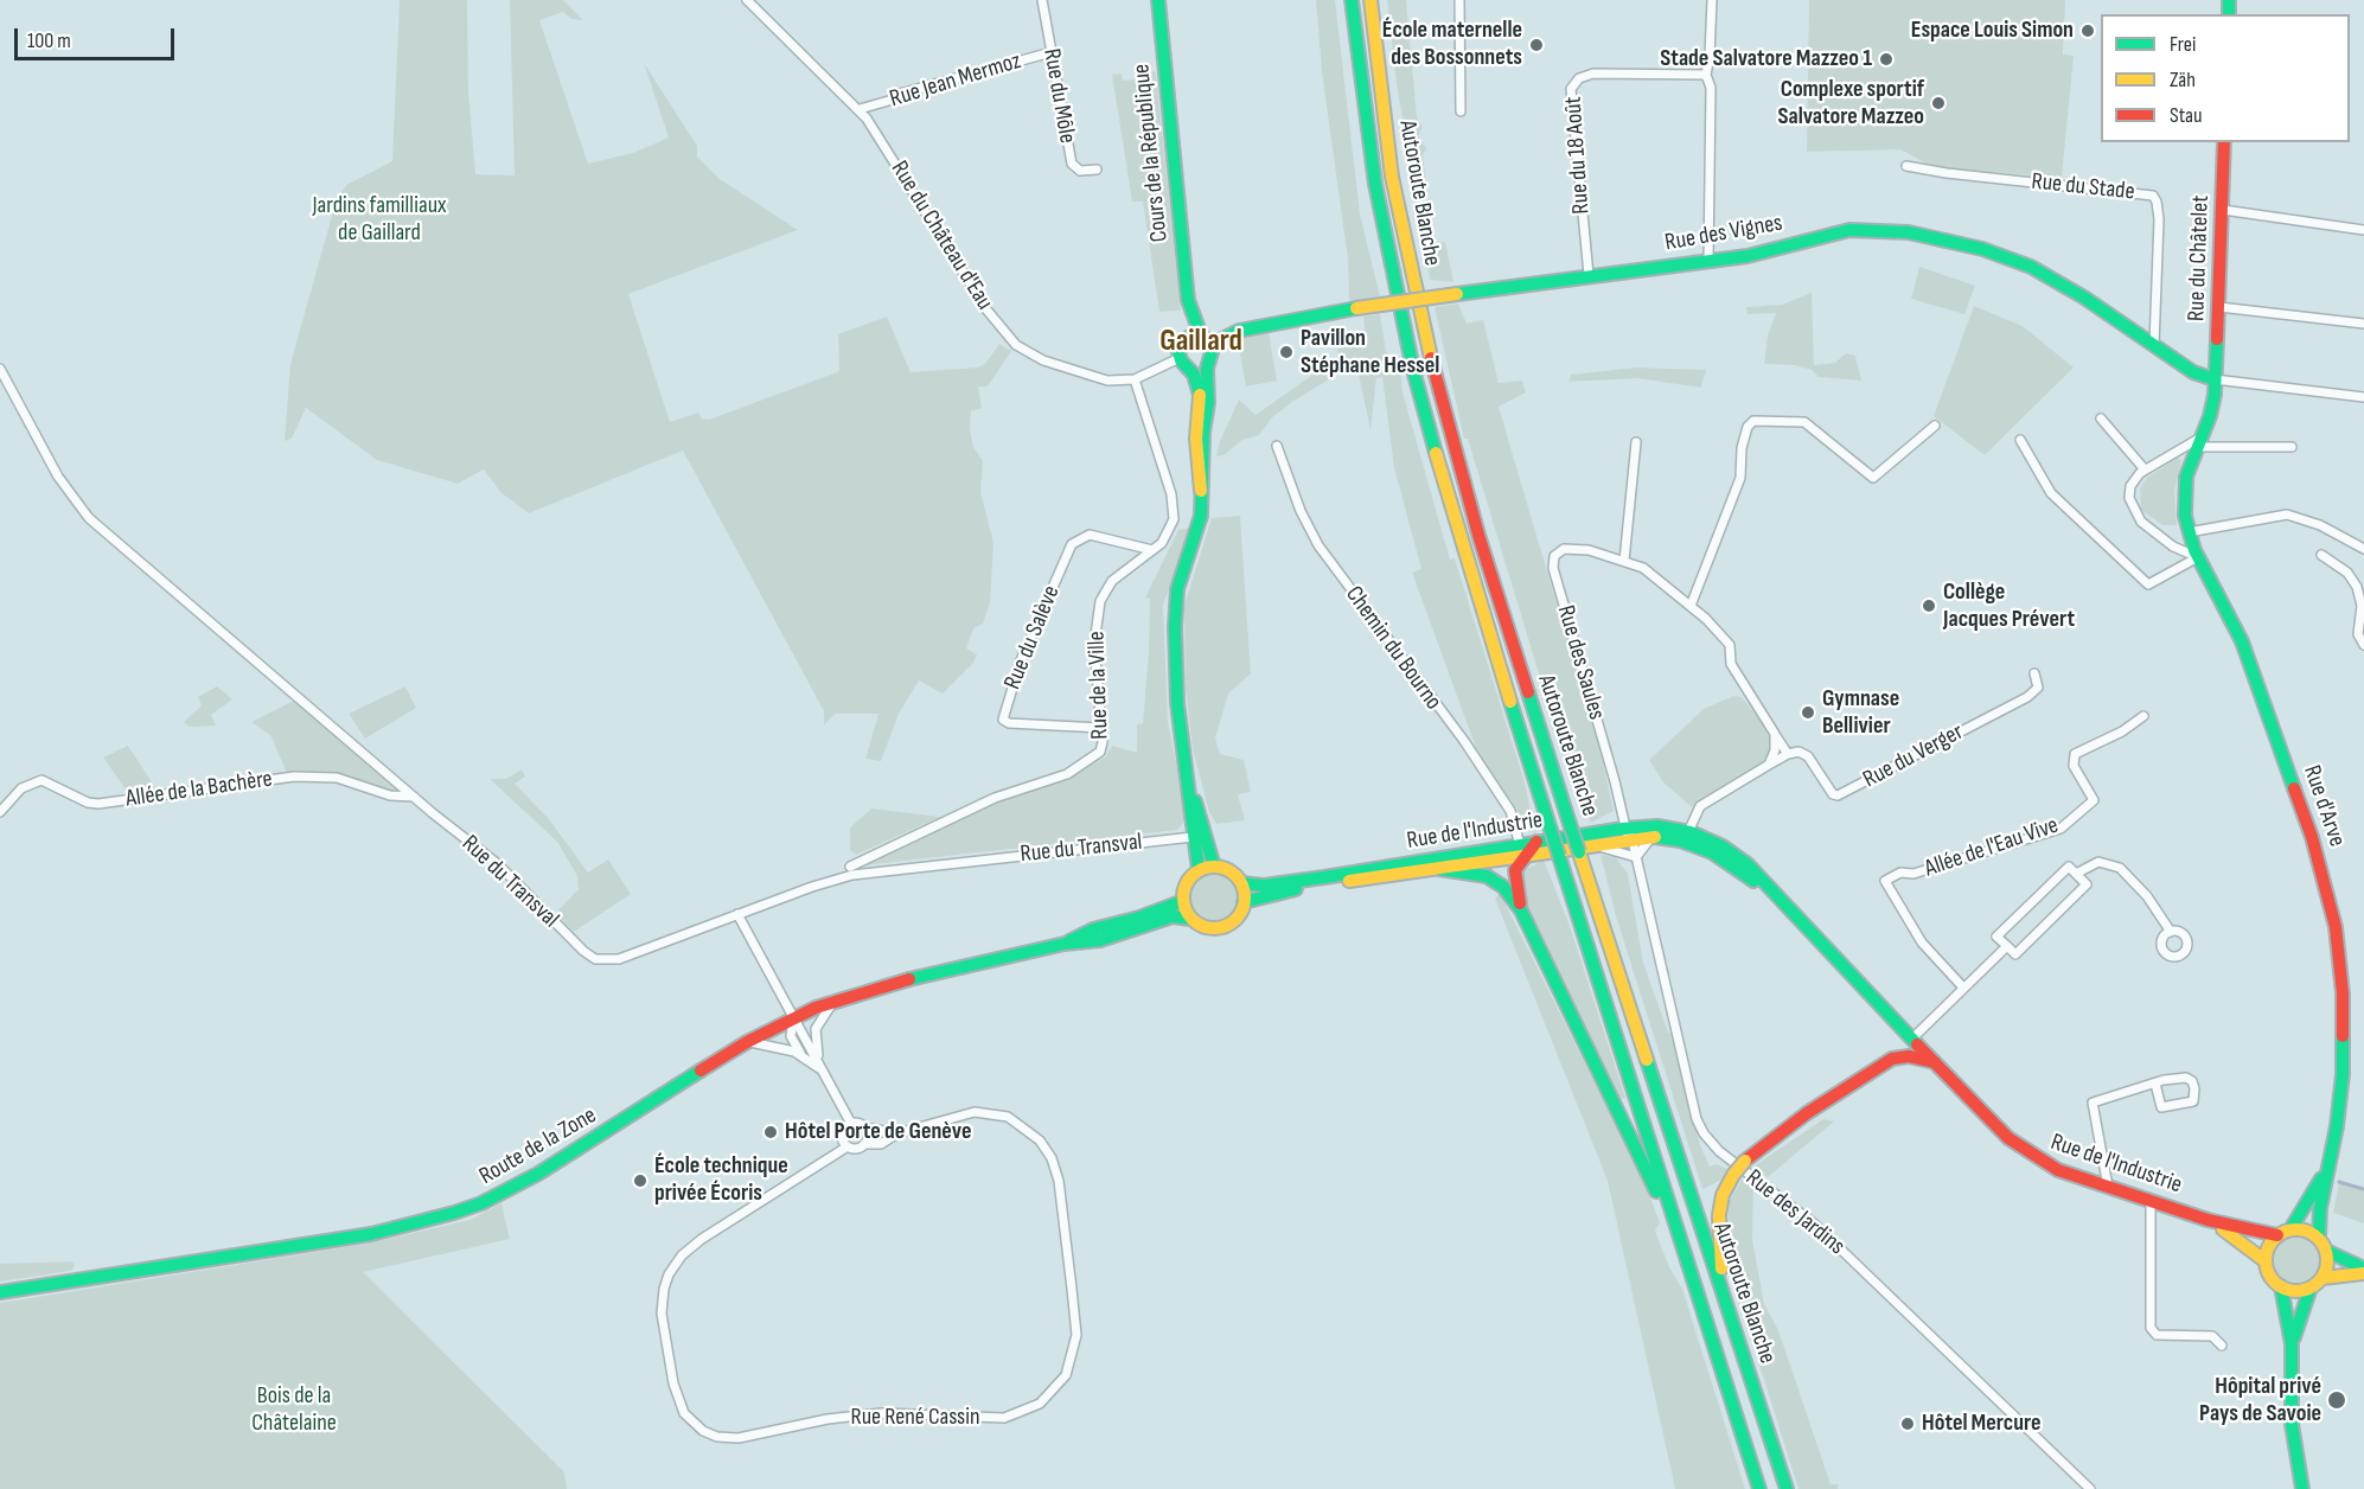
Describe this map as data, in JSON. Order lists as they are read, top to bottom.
{
  "streets": {
    "main road": [
      "Cours de la République",
      "Autoroute Blanche",
      "Rue des Vignes",
      "Rue du Châtelet",
      "Rue d'Arve",
      "Rue de l'Industrie",
      "Route de la Zone"
    ],
    "street": [
      "Rue Jean Mermoz",
      "Rue du Môle",
      "Rue du 18 Août",
      "Rue du Stade",
      "Rue du Château d'Eau",
      "Rue du Salève",
      "Chemin du Bourno",
      "Rue des Saules",
      "Rue de la Ville",
      "Rue du Verger",
      "Allée de la Bachère",
      "Allée de l'Eau Vive",
      "Rue du Transval",
      "Rue des Jardins",
      "Rue René Cassin"
    ]
  },
  "crossings": [
    ["Rue Jean Mermoz", "Rue du Môle"],
    ["Rue Jean Mermoz", "Rue du Château d'Eau"],
    ["Cours de la République", "Rue des Vignes"],
    ["Cours de la République", "Rue du Château d'Eau"],
    ["Rue du 18 Août", "Rue des Vignes"],
    ["Rue du Stade", "Rue des Vignes"],
    ["Autoroute Blanche", "Rue de l'Industrie"],
    ["Rue des Vignes", "Rue du Château d'Eau"],
    ["Rue des Vignes", "Rue du Châtelet"],
    ["Rue des Vignes", "Rue d'Arve"],
    ["Rue du Château d'Eau", "Rue de la Ville"],
    ["Rue du Châtelet", "Rue d'Arve"],
    ["Rue du Salève", "Rue de la Ville"],
    ["Chemin du Bourno", "Rue de l'Industrie"],
    ["Rue des Saules", "Rue de l'Industrie"],
    ["Rue des Saules", "Rue des Jardins"],
    ["Allée de la Bachère", "Rue du Transval"],
    ["Rue d'Arve", "Rue de l'Industrie"],
    ["Rue de l'Industrie", "Route de la Zone"],
    ["Rue de l'Industrie", "Rue des Jardins"]
  ],
  "districts": ["Gaillard"],
  "parks": ["Jardins familliaux de Gaillard", "Bois de la Châtelaine"],
  "places": [
    "Espace Louis Simon",
    "École maternelle des Bossonnets",
    "Stade Salvatore Mazzeo 1",
    "Complexe sportif Salvatore Mazzeo",
    "Pavillon Stéphane Hessel",
    "Collège Jacques Prévert",
    "Gymnase Bellivier",
    "Hôtel Porte de Genève",
    "École technique privée Écoris",
    "Hôpital privé Pays de Savoie",
    "Hôtel Mercure"
  ],
  "legend": ["Frei", "Zäh", "Stau"],
  "scale_bar": "100 m"
}
